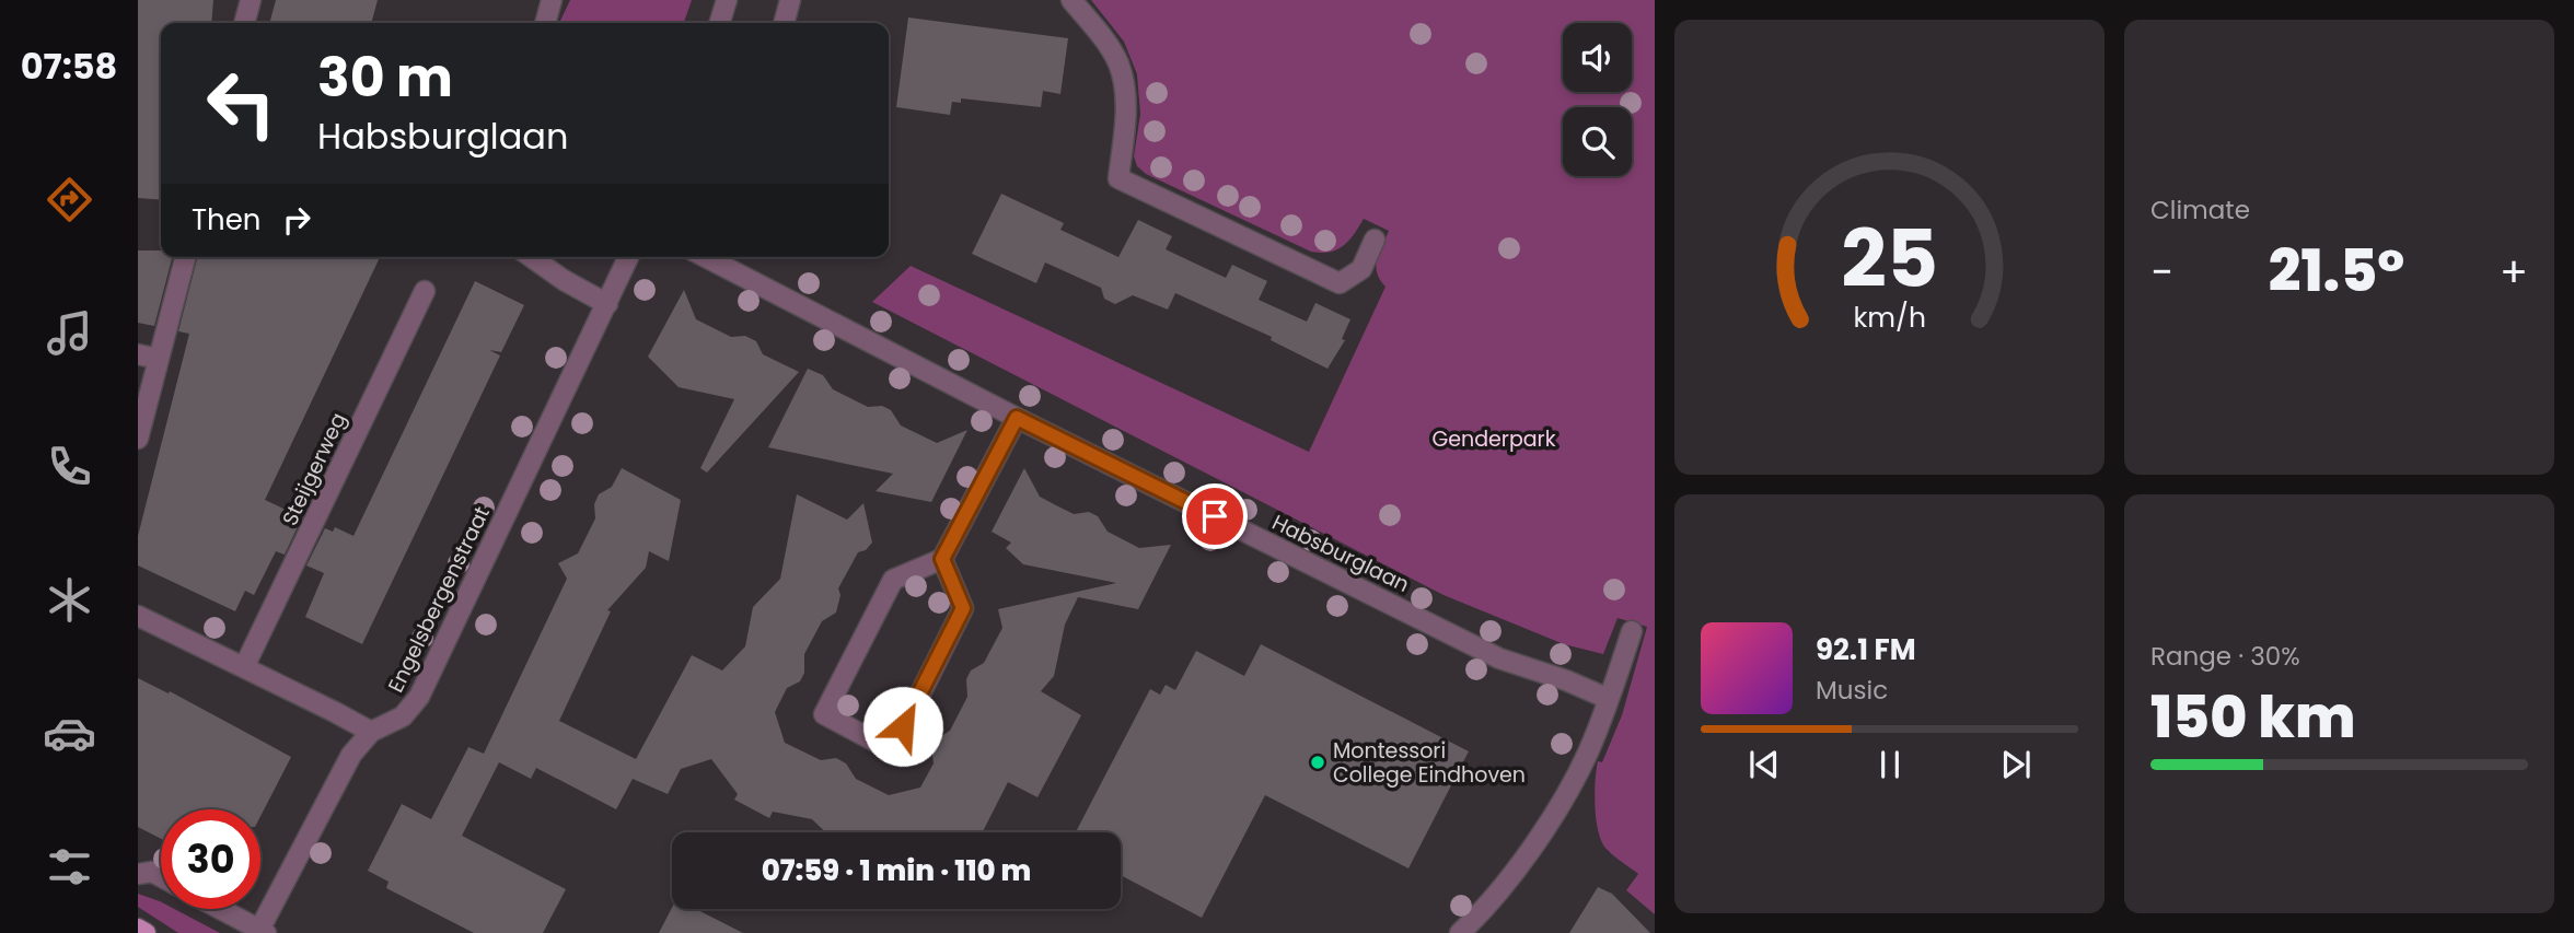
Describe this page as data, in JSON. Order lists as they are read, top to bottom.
{
  "streets": {
    "street": ["Steijgerweg", "Habsburglaan", "Engelsbergenstraat"]
  },
  "parks": ["Genderpark"],
  "places": ["Montessori College Eindhoven"],
  "page": {
    "tabs": "07:58",
    "tile": [
      "Climate",
      ["Range · 30%", "150 km"]
    ],
    "turn": ["30 m", "Habsburglaan"],
    "then": "Then",
    "heat": ["−", "21.5°", "+"],
    "song": ["92.1 FM", "Music"],
    "limit": "30",
    "trip": "07:59 · 1 min · 110 m",
    "gauge": ["25", "km/h"]
  }
}
